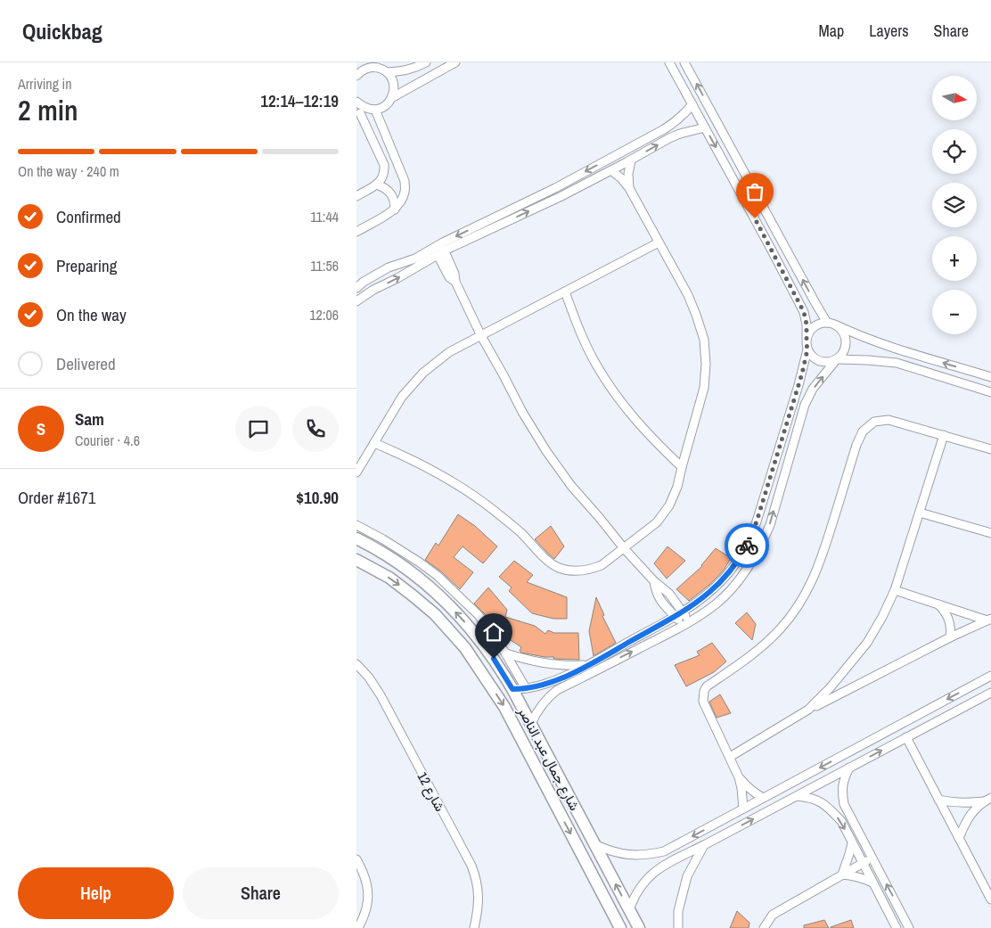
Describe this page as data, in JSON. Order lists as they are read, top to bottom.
{
  "streets": {
    "main road": ["شارع جمال عبد الناصر"],
    "street": ["شارع 12"]
  },
  "north": "right",
  "page": {
    "header": "Quickbag",
    "nav": ["Map", "Layers", "Share"],
    "heading": ["2 min", "Arriving in", "12:14–12:19"],
    "panel": [
      "Sam",
      "Courier · 4.6",
      "Order #1671",
      "$10.90"
    ],
    "map_buttons": ["+", "−"],
    "bar": "On the way · 240 m",
    "list": [
      ["Confirmed", "11:44"],
      ["Preparing", "11:56"],
      ["On the way", "12:06"],
      "Delivered"
    ],
    "round": "S",
    "buttons": ["Help", "Share"]
  }
}
